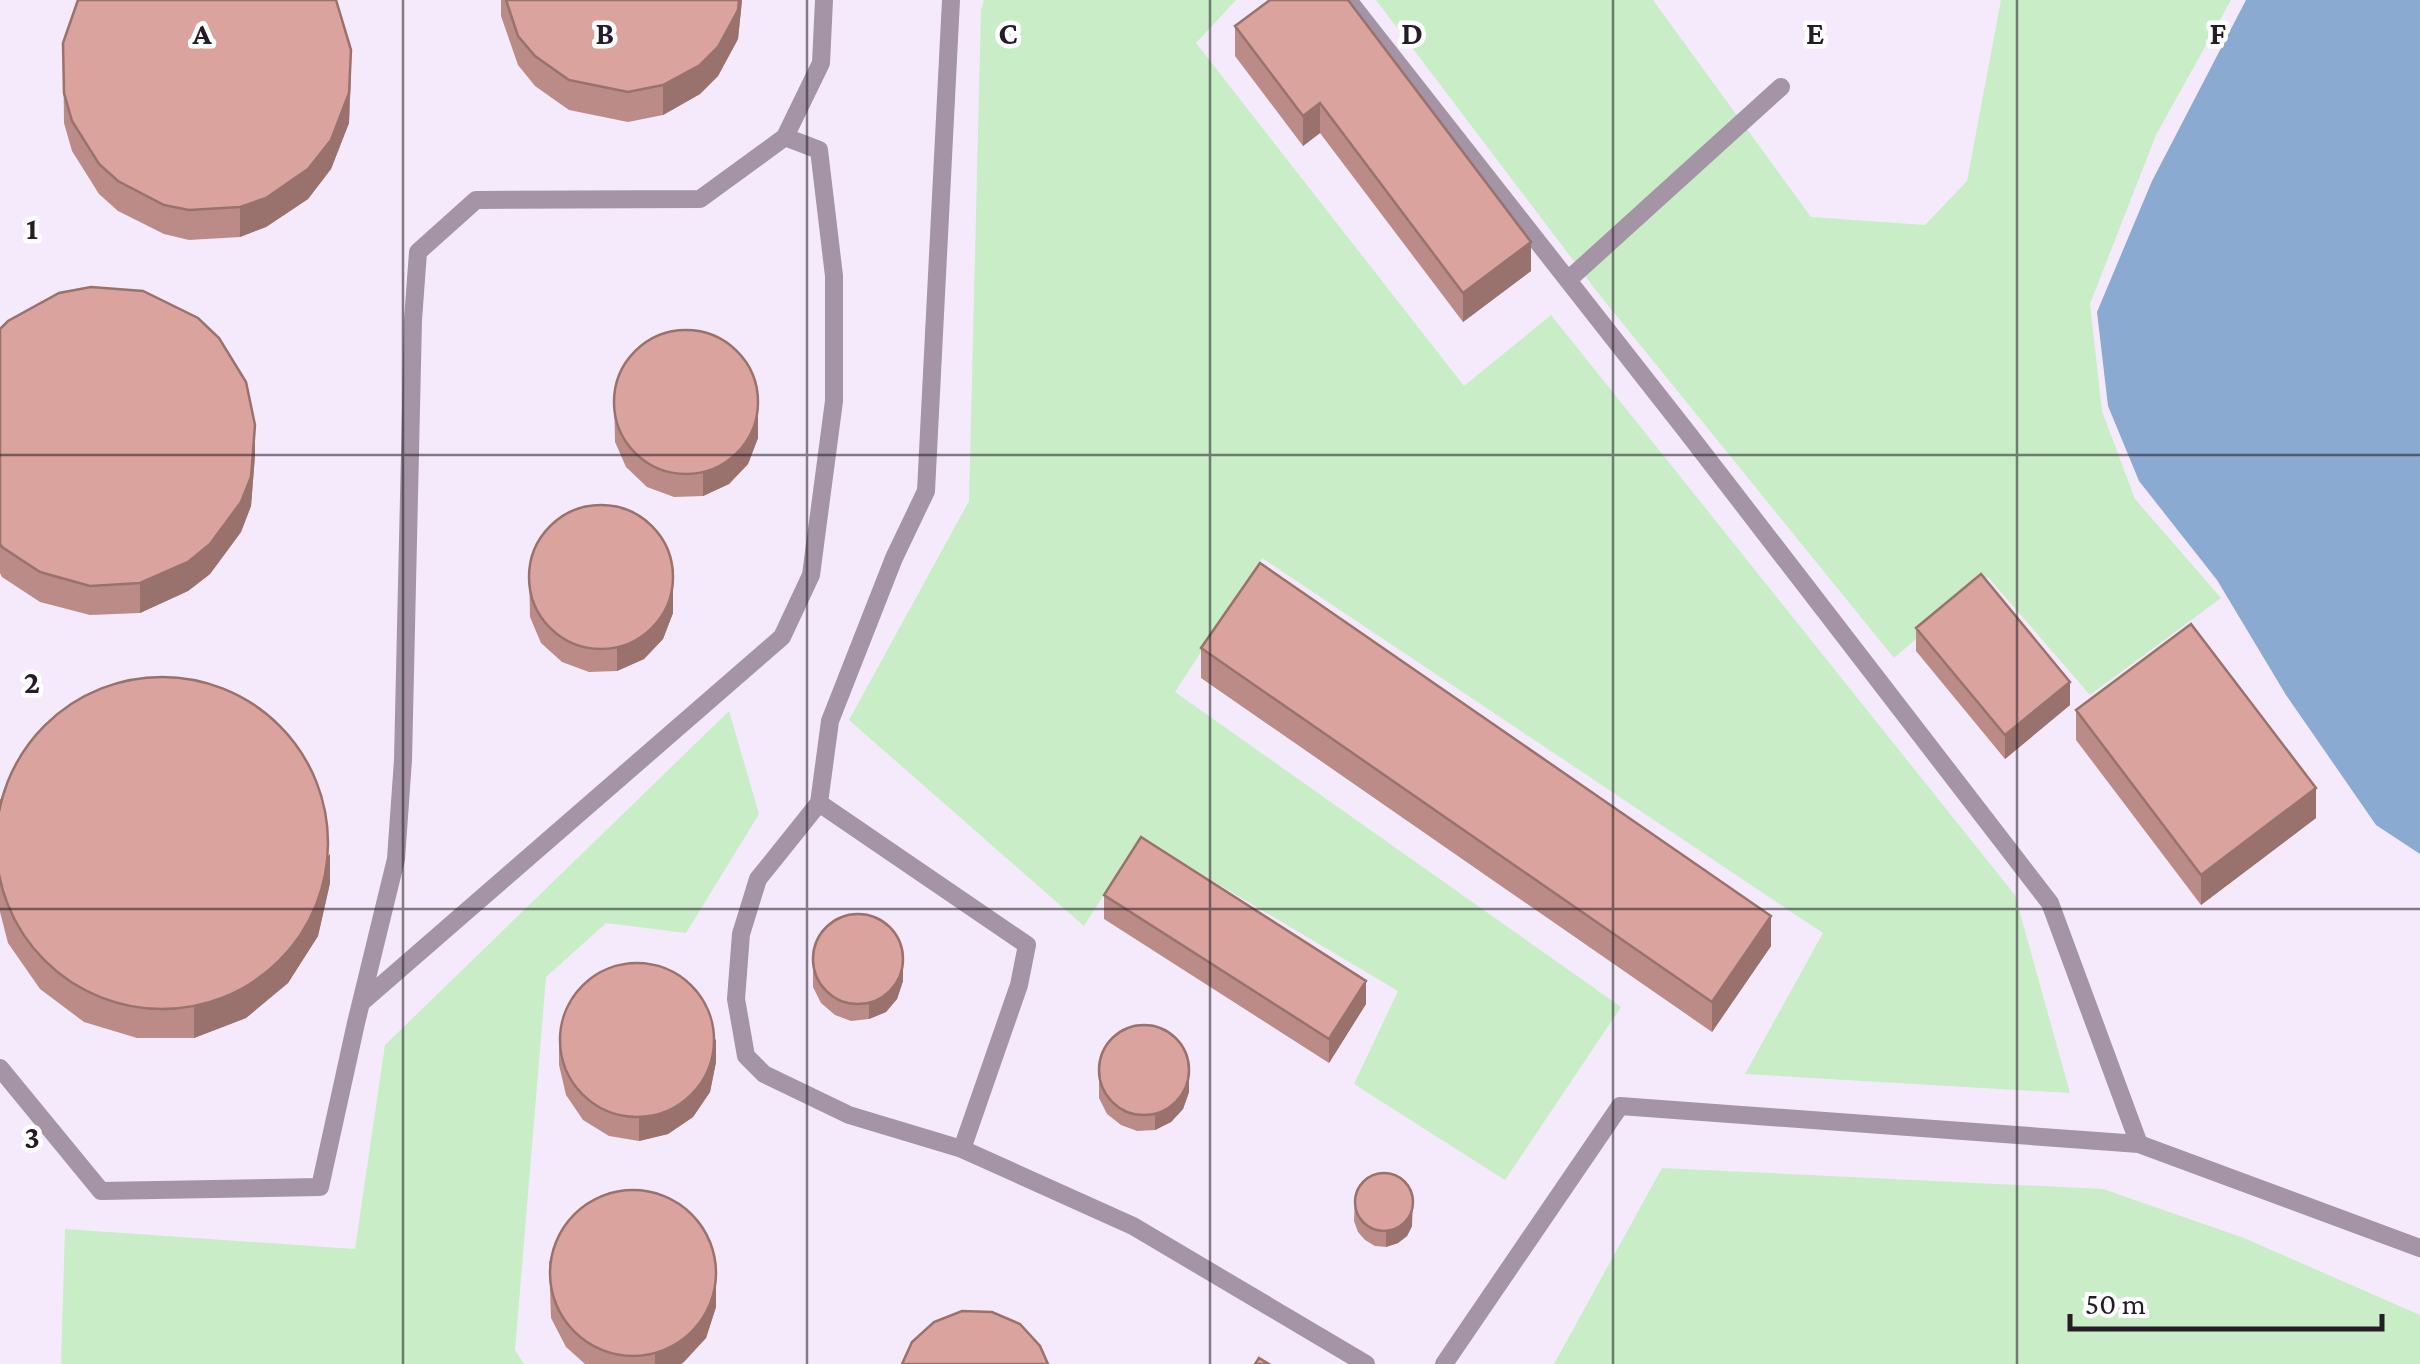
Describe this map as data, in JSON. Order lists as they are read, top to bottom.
{
  "scale_bar": "50 m",
  "grid": {
    "columns": [
      "A",
      "B",
      "C",
      "D",
      "E",
      "F"
    ],
    "rows": ["1", "2", "3"]
  }
}
